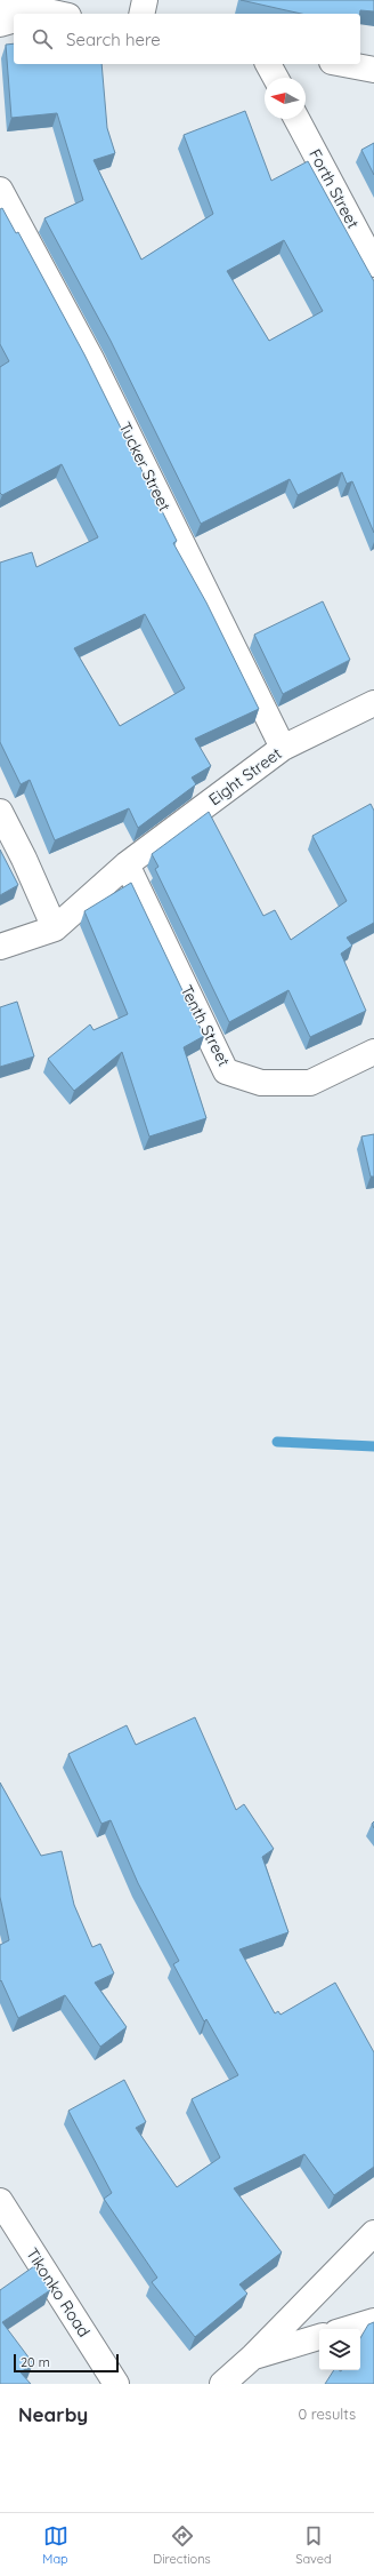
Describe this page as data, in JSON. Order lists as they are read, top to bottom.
{
  "streets": {
    "street": [
      "Forth Street",
      "Tucker Street",
      "Eight Street",
      "Tenth Street",
      "Tikonko Road"
    ]
  },
  "crossings": [
    ["Tucker Street", "Eight Street"],
    ["Eight Street", "Tenth Street"]
  ],
  "scale_bar": "20 m",
  "north": "left",
  "page": {
    "search": "Search here",
    "scale": "20 m",
    "heading": ["Nearby", "0 results"],
    "nav": ["Map", "Directions", "Saved"]
  }
}
